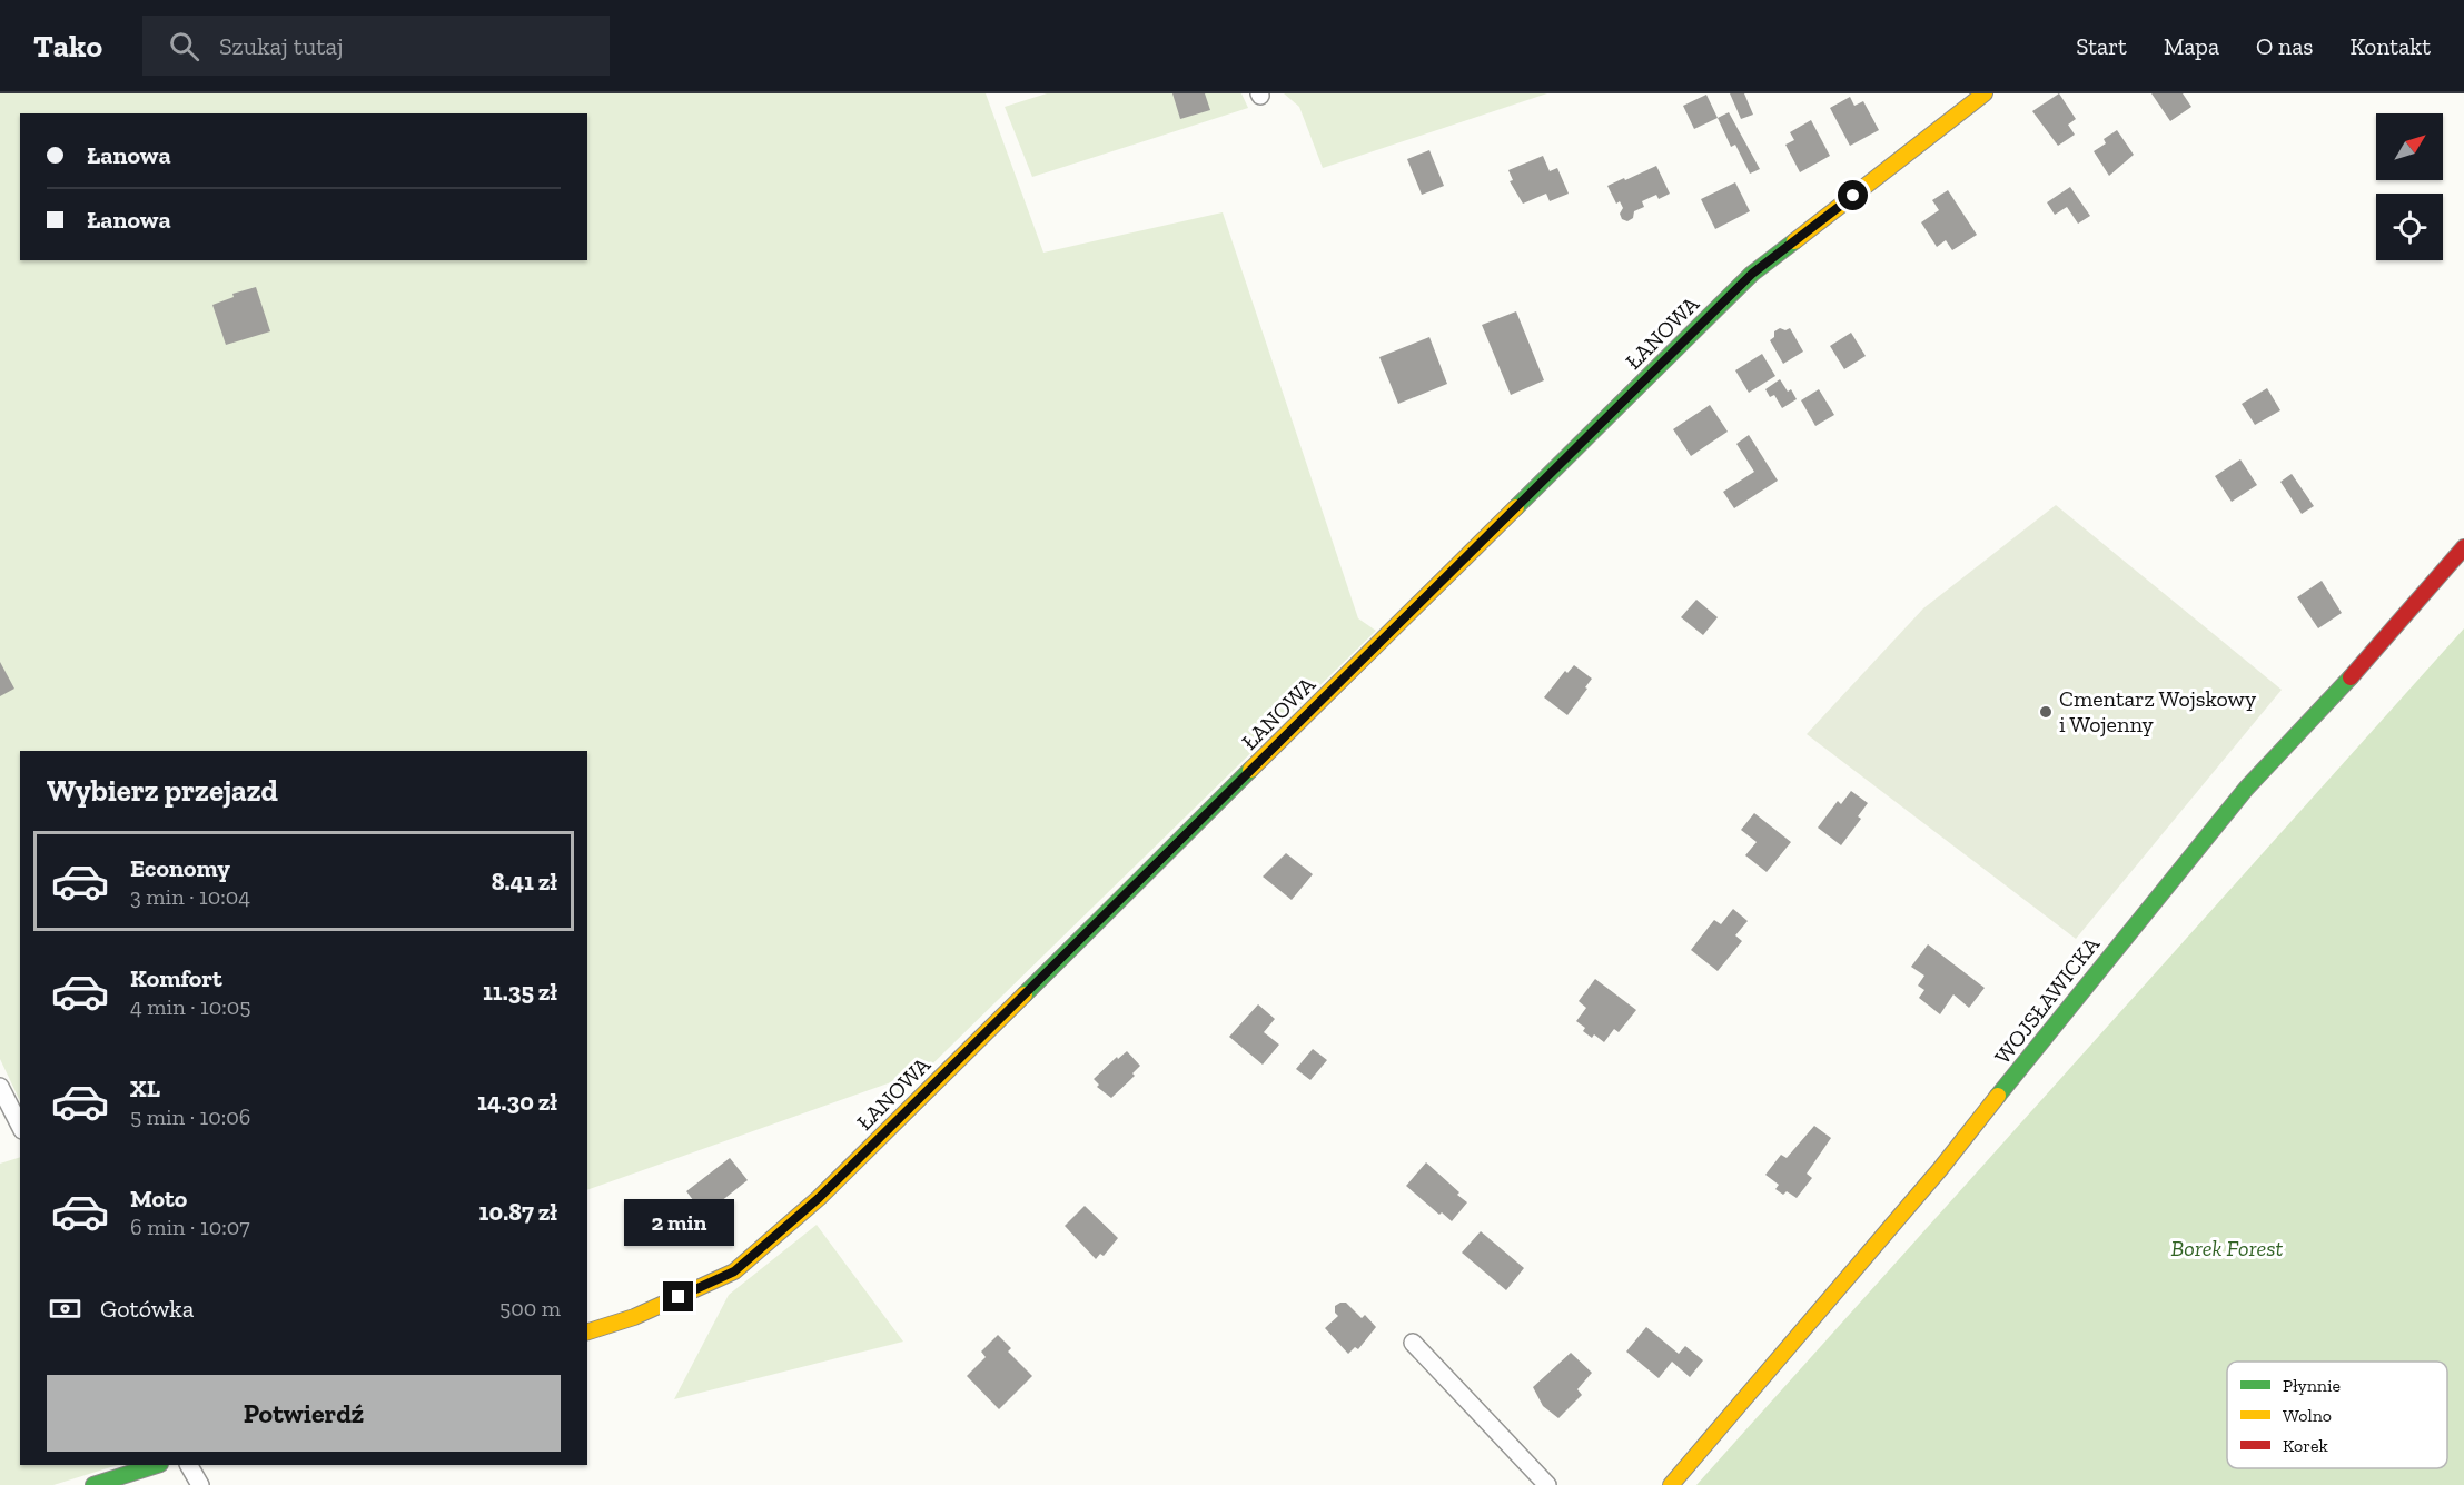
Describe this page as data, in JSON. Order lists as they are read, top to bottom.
{
  "streets": {
    "street": ["ŁANOWA", "WOJSŁAWICKA"]
  },
  "parks": ["Borek Forest"],
  "places": ["Cmentarz Wojskowy i Wojenny"],
  "legend": ["Płynnie", "Wolno", "Korek"],
  "north": "top right",
  "page": {
    "header": "Tako",
    "search": "Szukaj tutaj",
    "nav": [
      "Start",
      "Mapa",
      "O nas",
      "Kontakt"
    ],
    "banner": ["Łanowa", "Łanowa"],
    "heading": "Wybierz przejazd",
    "list": [
      {
        "name": "Economy",
        "note": "3 min · 10:04",
        "value": "8.41 zł"
      },
      {
        "name": "Komfort",
        "note": "4 min · 10:05",
        "value": "11.35 zł"
      },
      {
        "name": "XL",
        "note": "5 min · 10:06",
        "value": "14.30 zł"
      },
      {
        "name": "Moto",
        "note": "6 min · 10:07",
        "value": "10.87 zł"
      }
    ],
    "bubble": "2 min",
    "pay": ["Gotówka", "500 m"],
    "buttons": "Potwierdź"
  }
}
